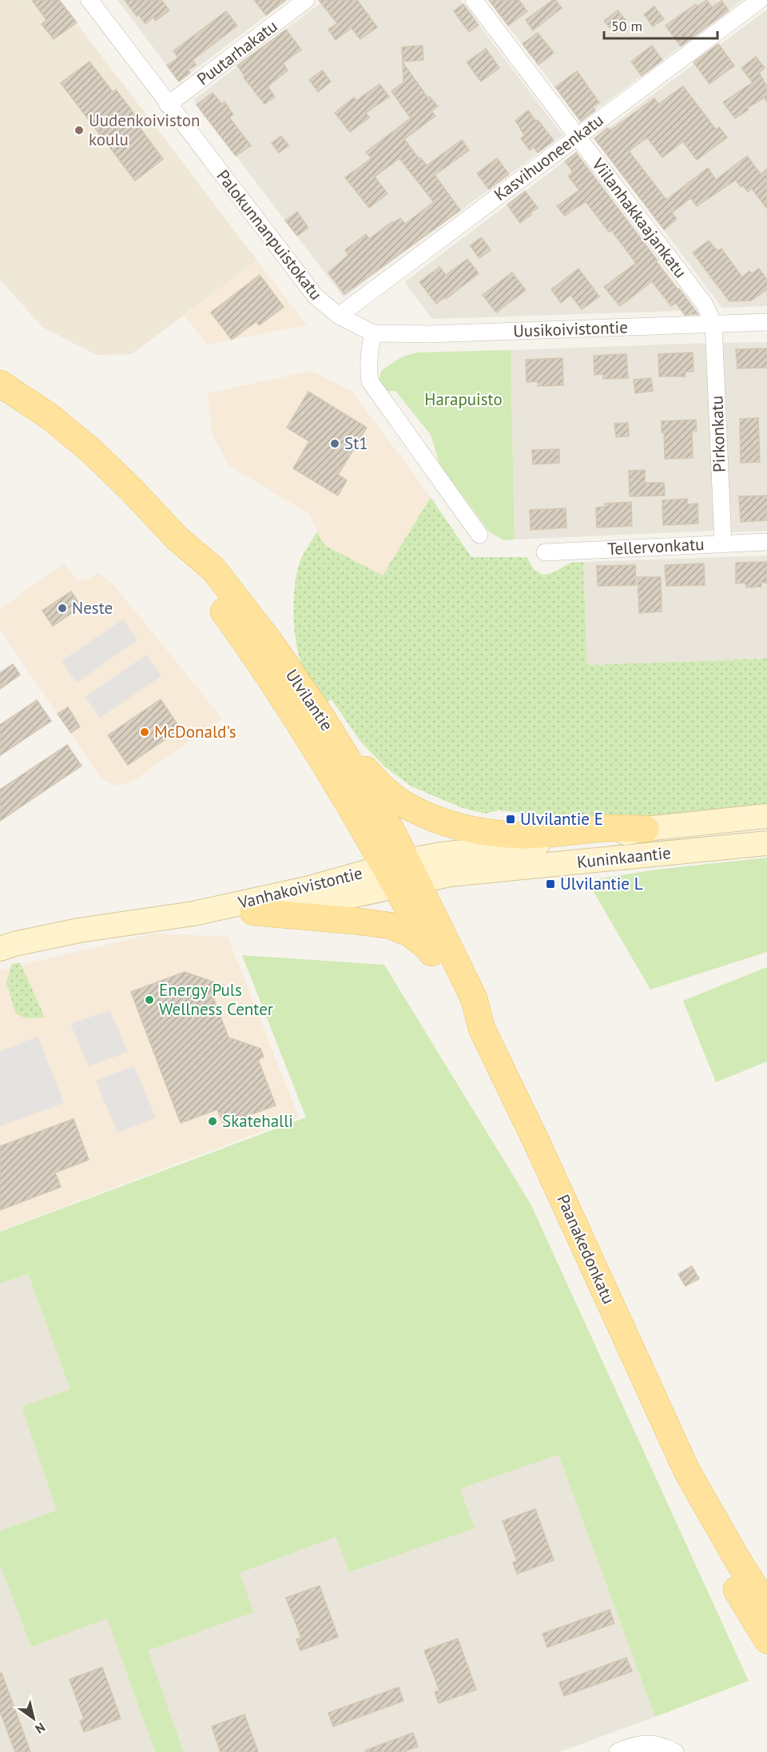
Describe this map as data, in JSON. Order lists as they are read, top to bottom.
{
  "streets": {
    "main road": [
      "Ulvilantie",
      "Kuninkaantie",
      "Vanhakoivistontie",
      "Paanakedonkatu"
    ],
    "street": [
      "Puutarhakatu",
      "Kasvihuoneenkatu",
      "Viilanhakkaajankatu",
      "Palokunnanpuistokatu",
      "Uusikoivistontie",
      "Pirkonkatu",
      "Tellervonkatu"
    ]
  },
  "crossings": [
    ["Puutarhakatu", "Palokunnanpuistokatu"],
    ["Kasvihuoneenkatu", "Viilanhakkaajankatu"],
    ["Kasvihuoneenkatu", "Palokunnanpuistokatu"],
    ["Viilanhakkaajankatu", "Uusikoivistontie"],
    ["Viilanhakkaajankatu", "Pirkonkatu"],
    ["Palokunnanpuistokatu", "Uusikoivistontie"],
    ["Uusikoivistontie", "Pirkonkatu"],
    ["Pirkonkatu", "Tellervonkatu"],
    ["Ulvilantie", "Kuninkaantie"],
    ["Ulvilantie", "Vanhakoivistontie"],
    ["Ulvilantie", "Paanakedonkatu"],
    ["Kuninkaantie", "Vanhakoivistontie"],
    ["Kuninkaantie", "Paanakedonkatu"],
    ["Vanhakoivistontie", "Paanakedonkatu"]
  ],
  "parks": ["Harapuisto"],
  "places": {
    "other": [
      "Uudenkoiviston koulu",
      "St1",
      "Neste",
      "McDonald's",
      "Energy Puls Wellness Center",
      "Skatehalli"
    ],
    "transit": ["Ulvilantie E", "Ulvilantie L"]
  },
  "scale_bar": "50 m",
  "north": "bottom right"
}
